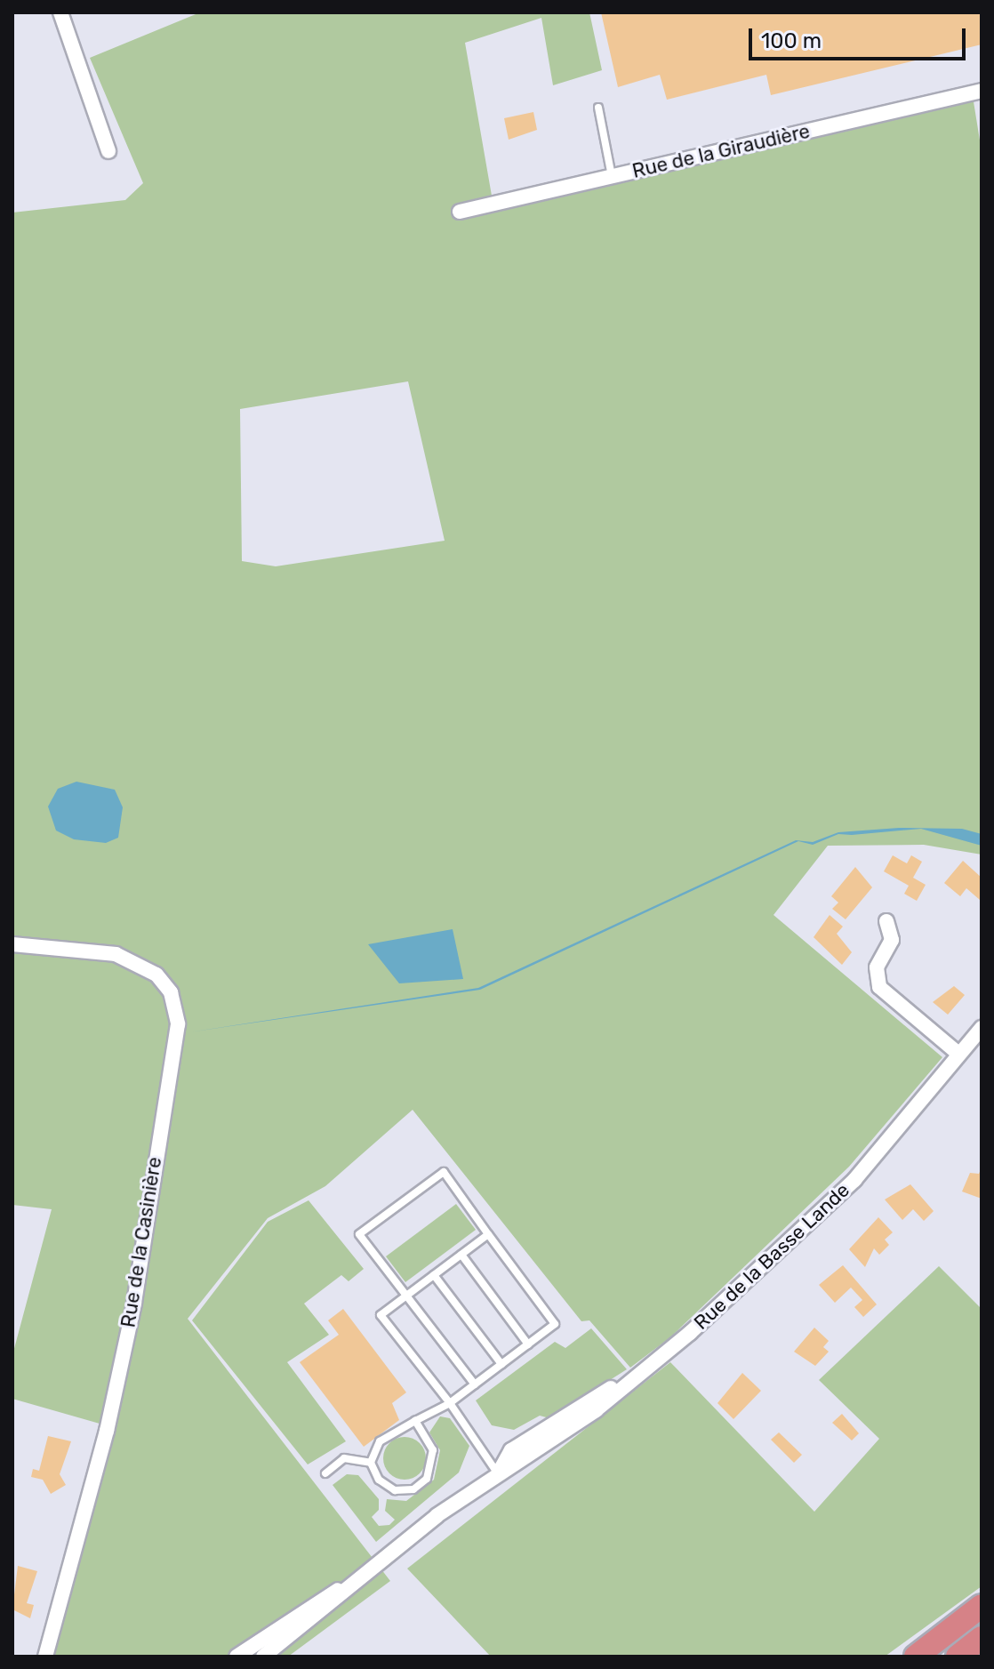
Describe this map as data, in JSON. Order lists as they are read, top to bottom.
{
  "streets": {
    "street": ["Rue de la Giraudière", "Rue de la Casinière", "Rue de la Basse Lande"]
  },
  "scale_bar": "100 m"
}
